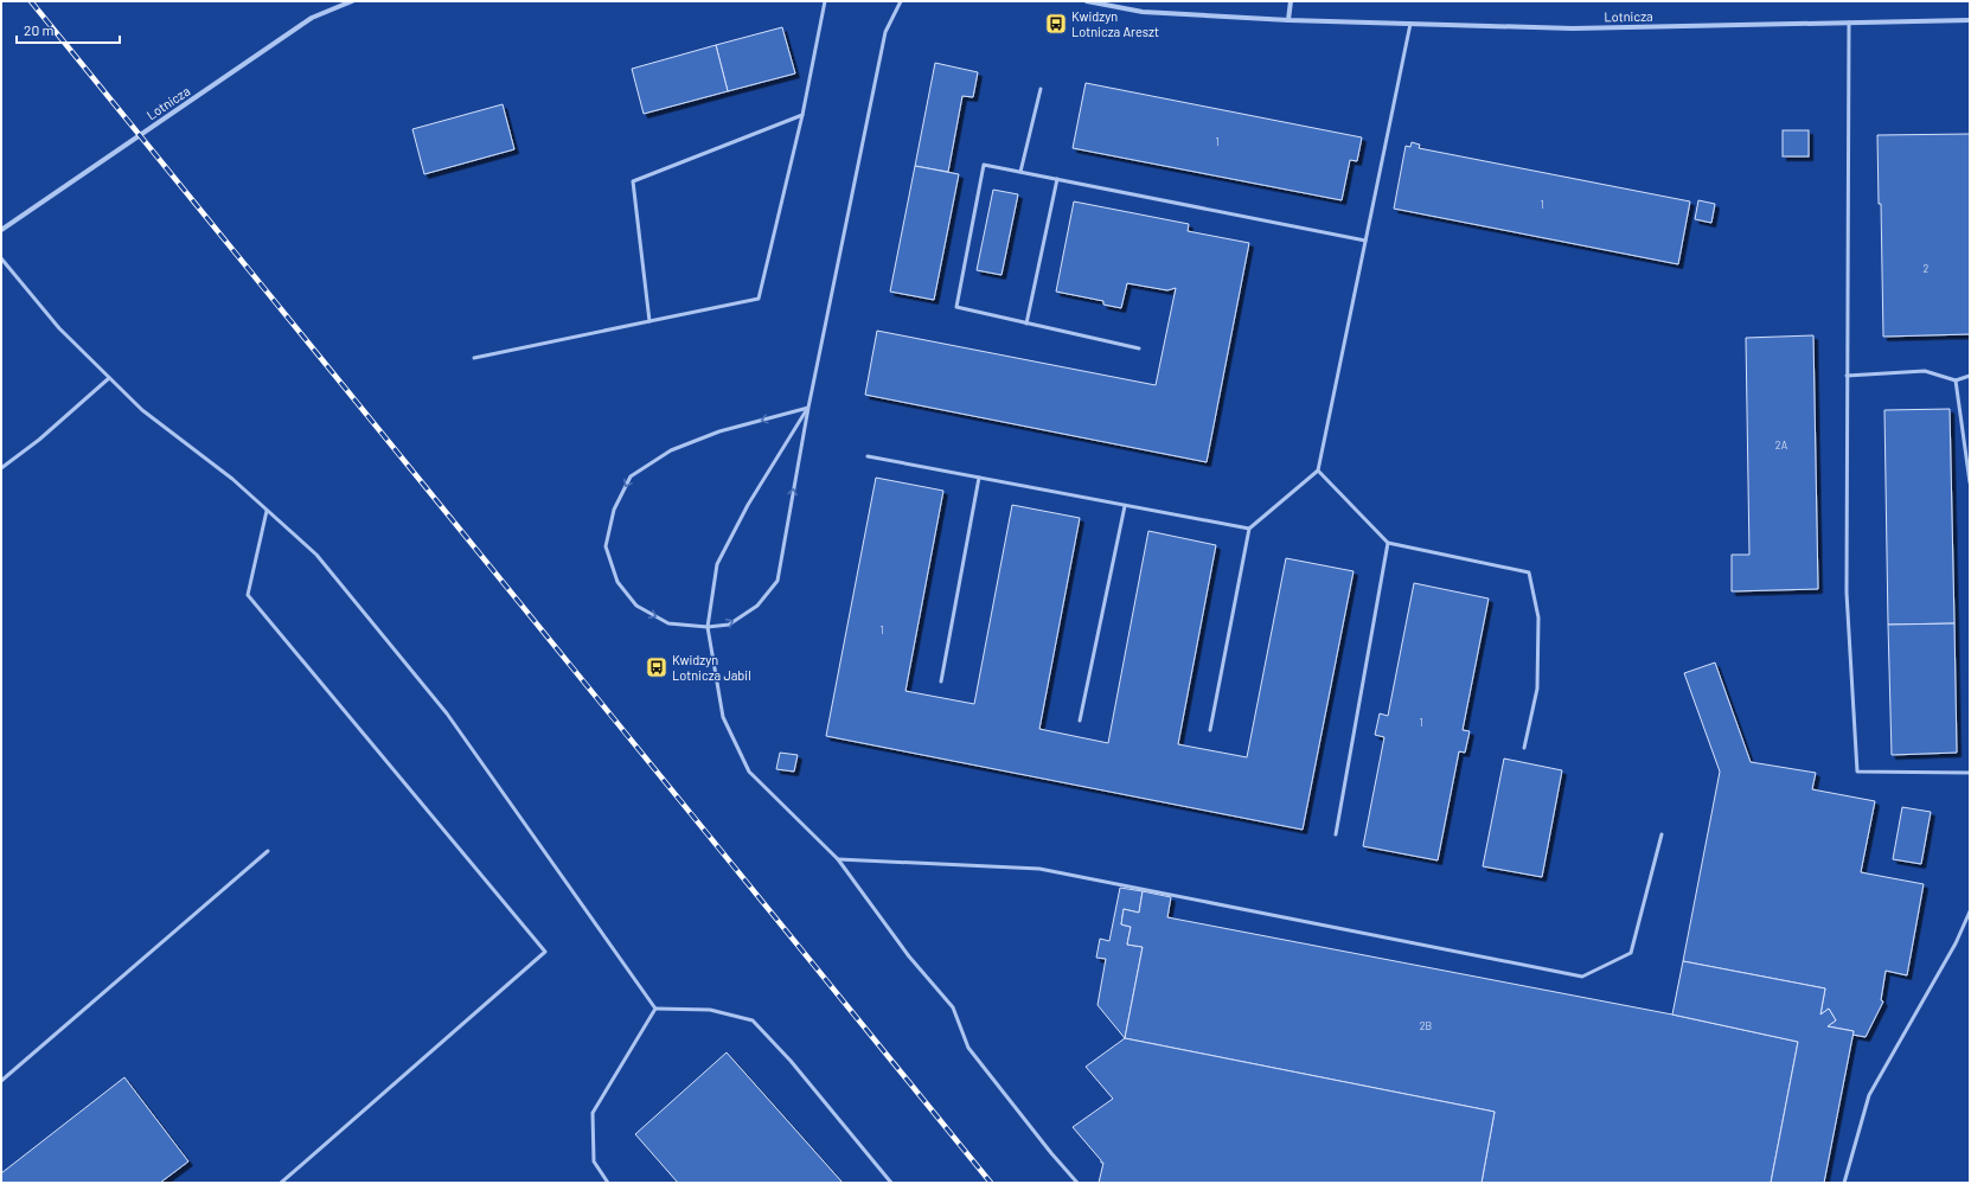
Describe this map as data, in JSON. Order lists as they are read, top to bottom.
{
  "streets": {
    "street": ["Lotnicza"]
  },
  "places": {
    "bus stop": ["Kwidzyn Lotnicza Areszt", "Kwidzyn Lotnicza Jabil"]
  },
  "house_numbers": [
    "1",
    "1",
    "2",
    "2A",
    "1",
    "1",
    "2B"
  ],
  "scale_bar": "20 m"
}
